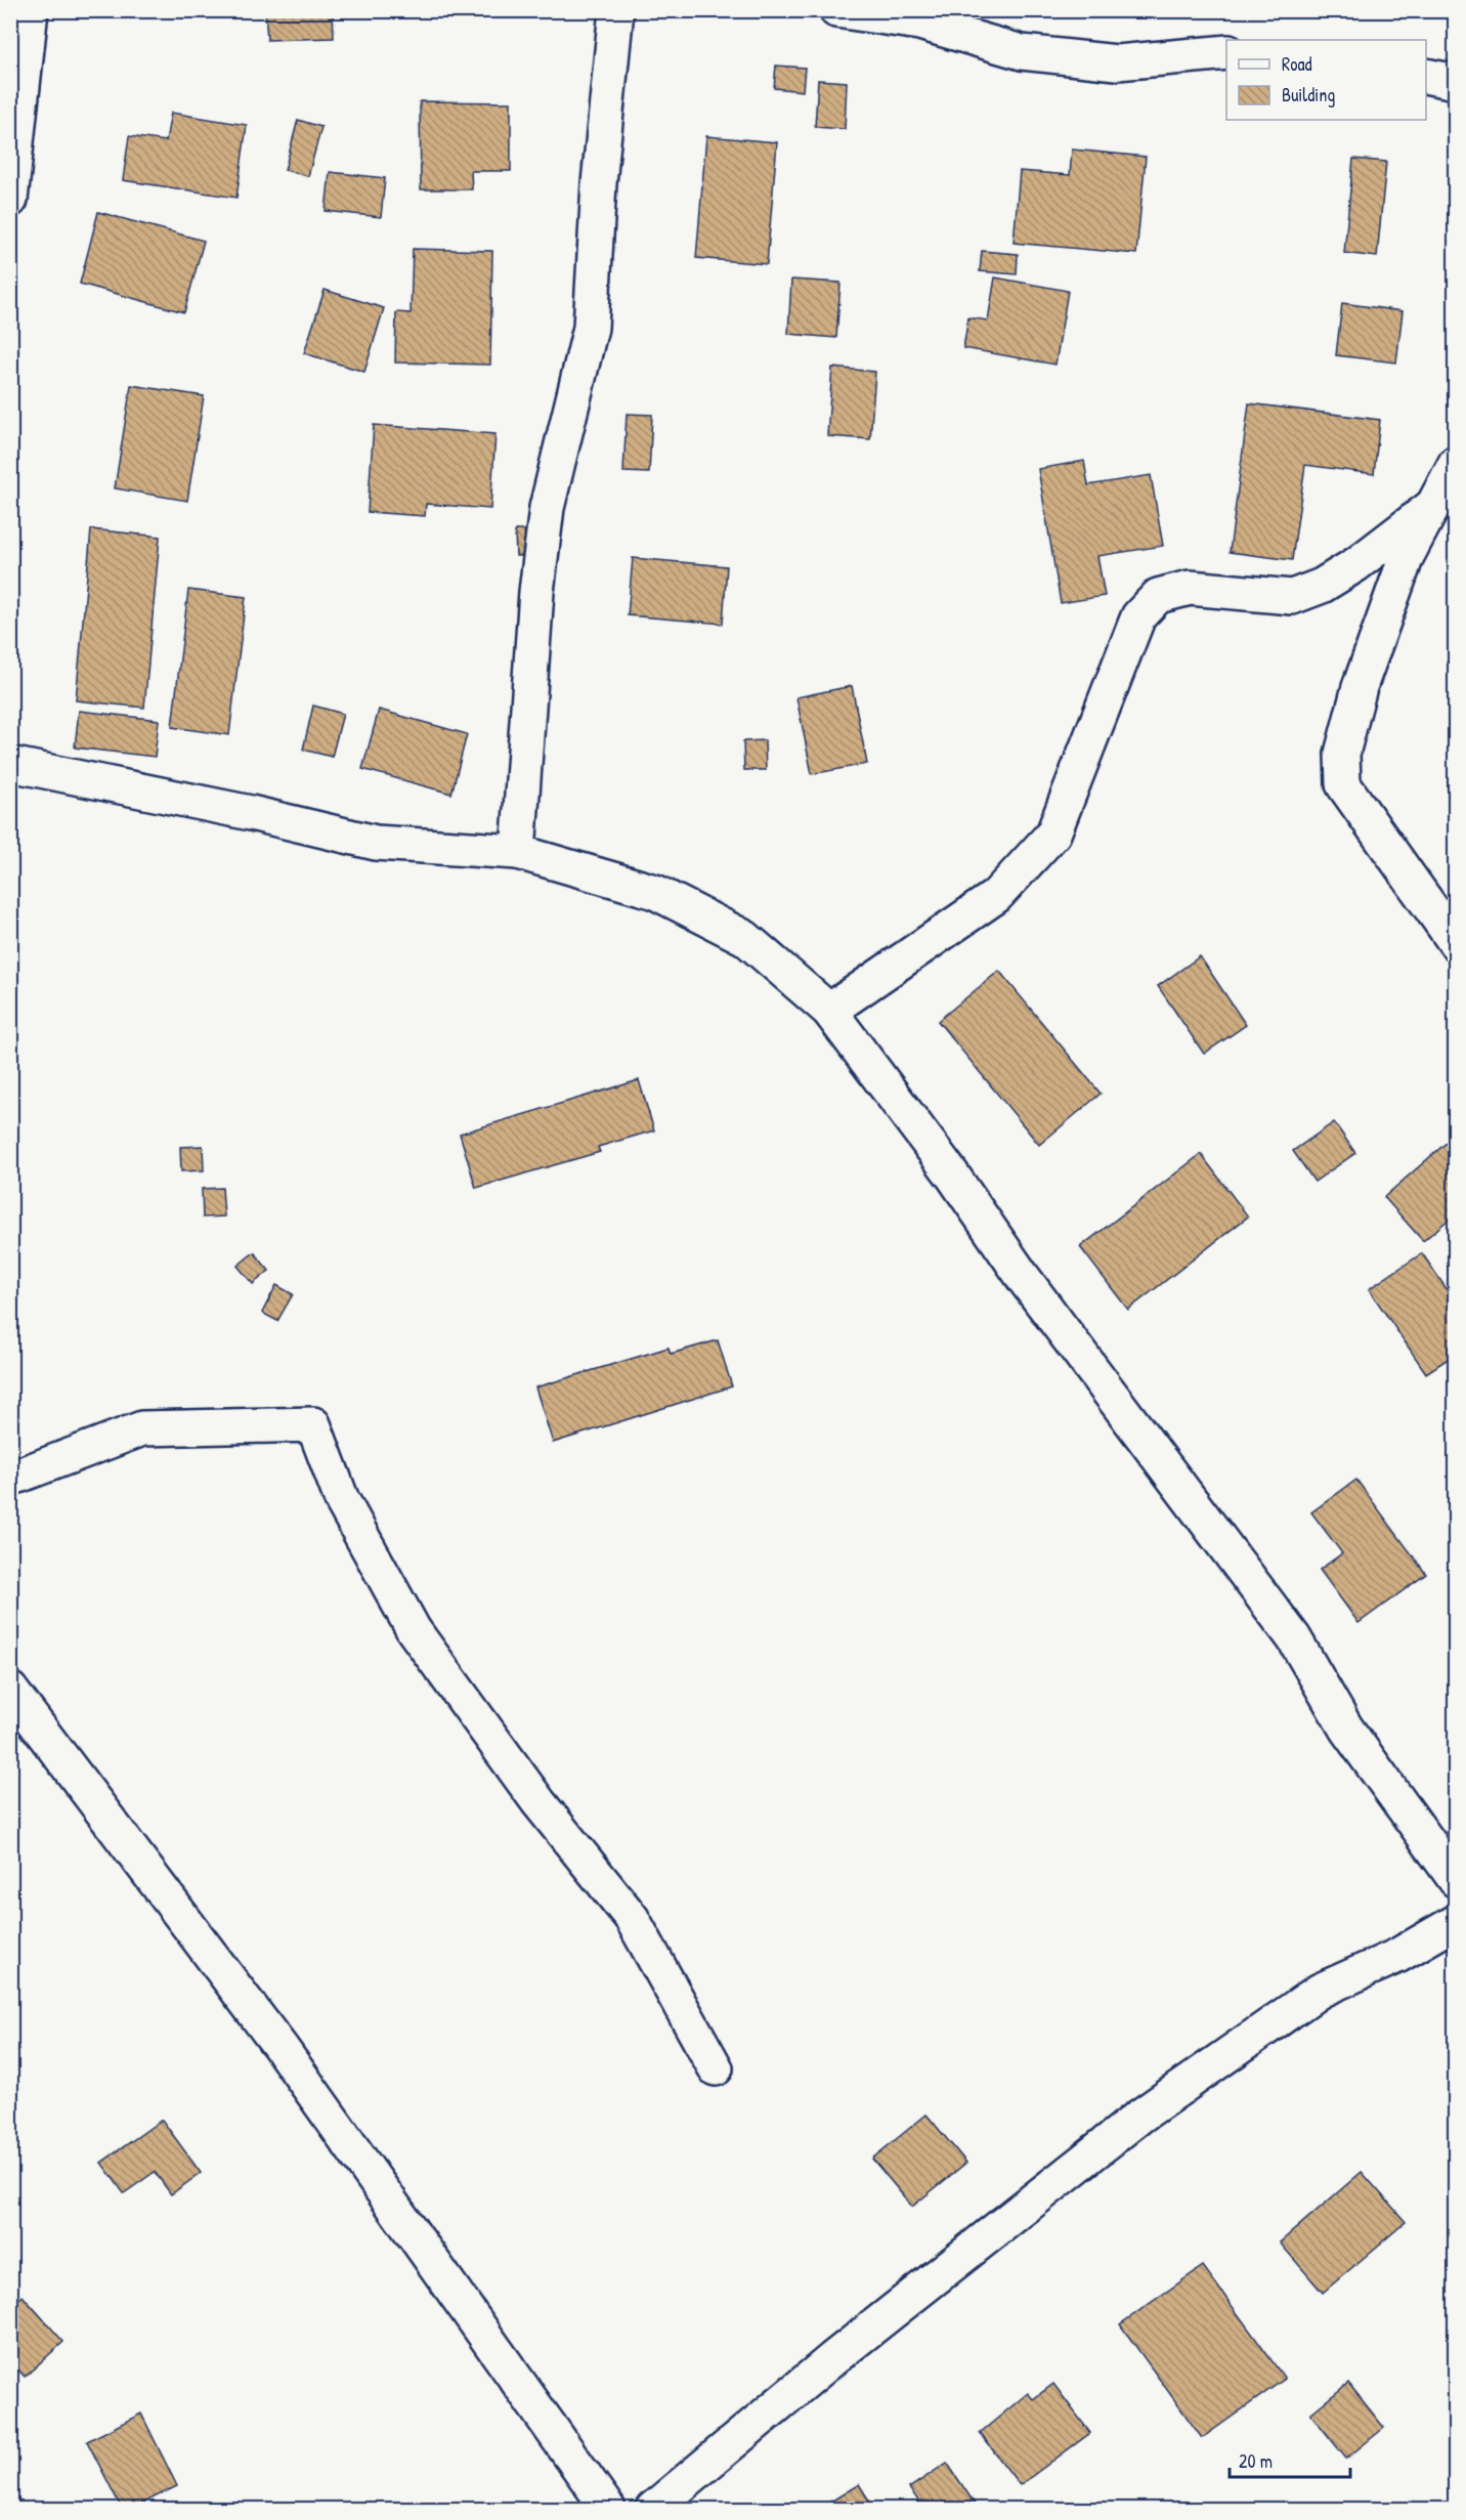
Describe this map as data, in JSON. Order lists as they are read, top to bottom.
{
  "legend": ["Road", "Building"],
  "scale_bar": "20 m"
}
